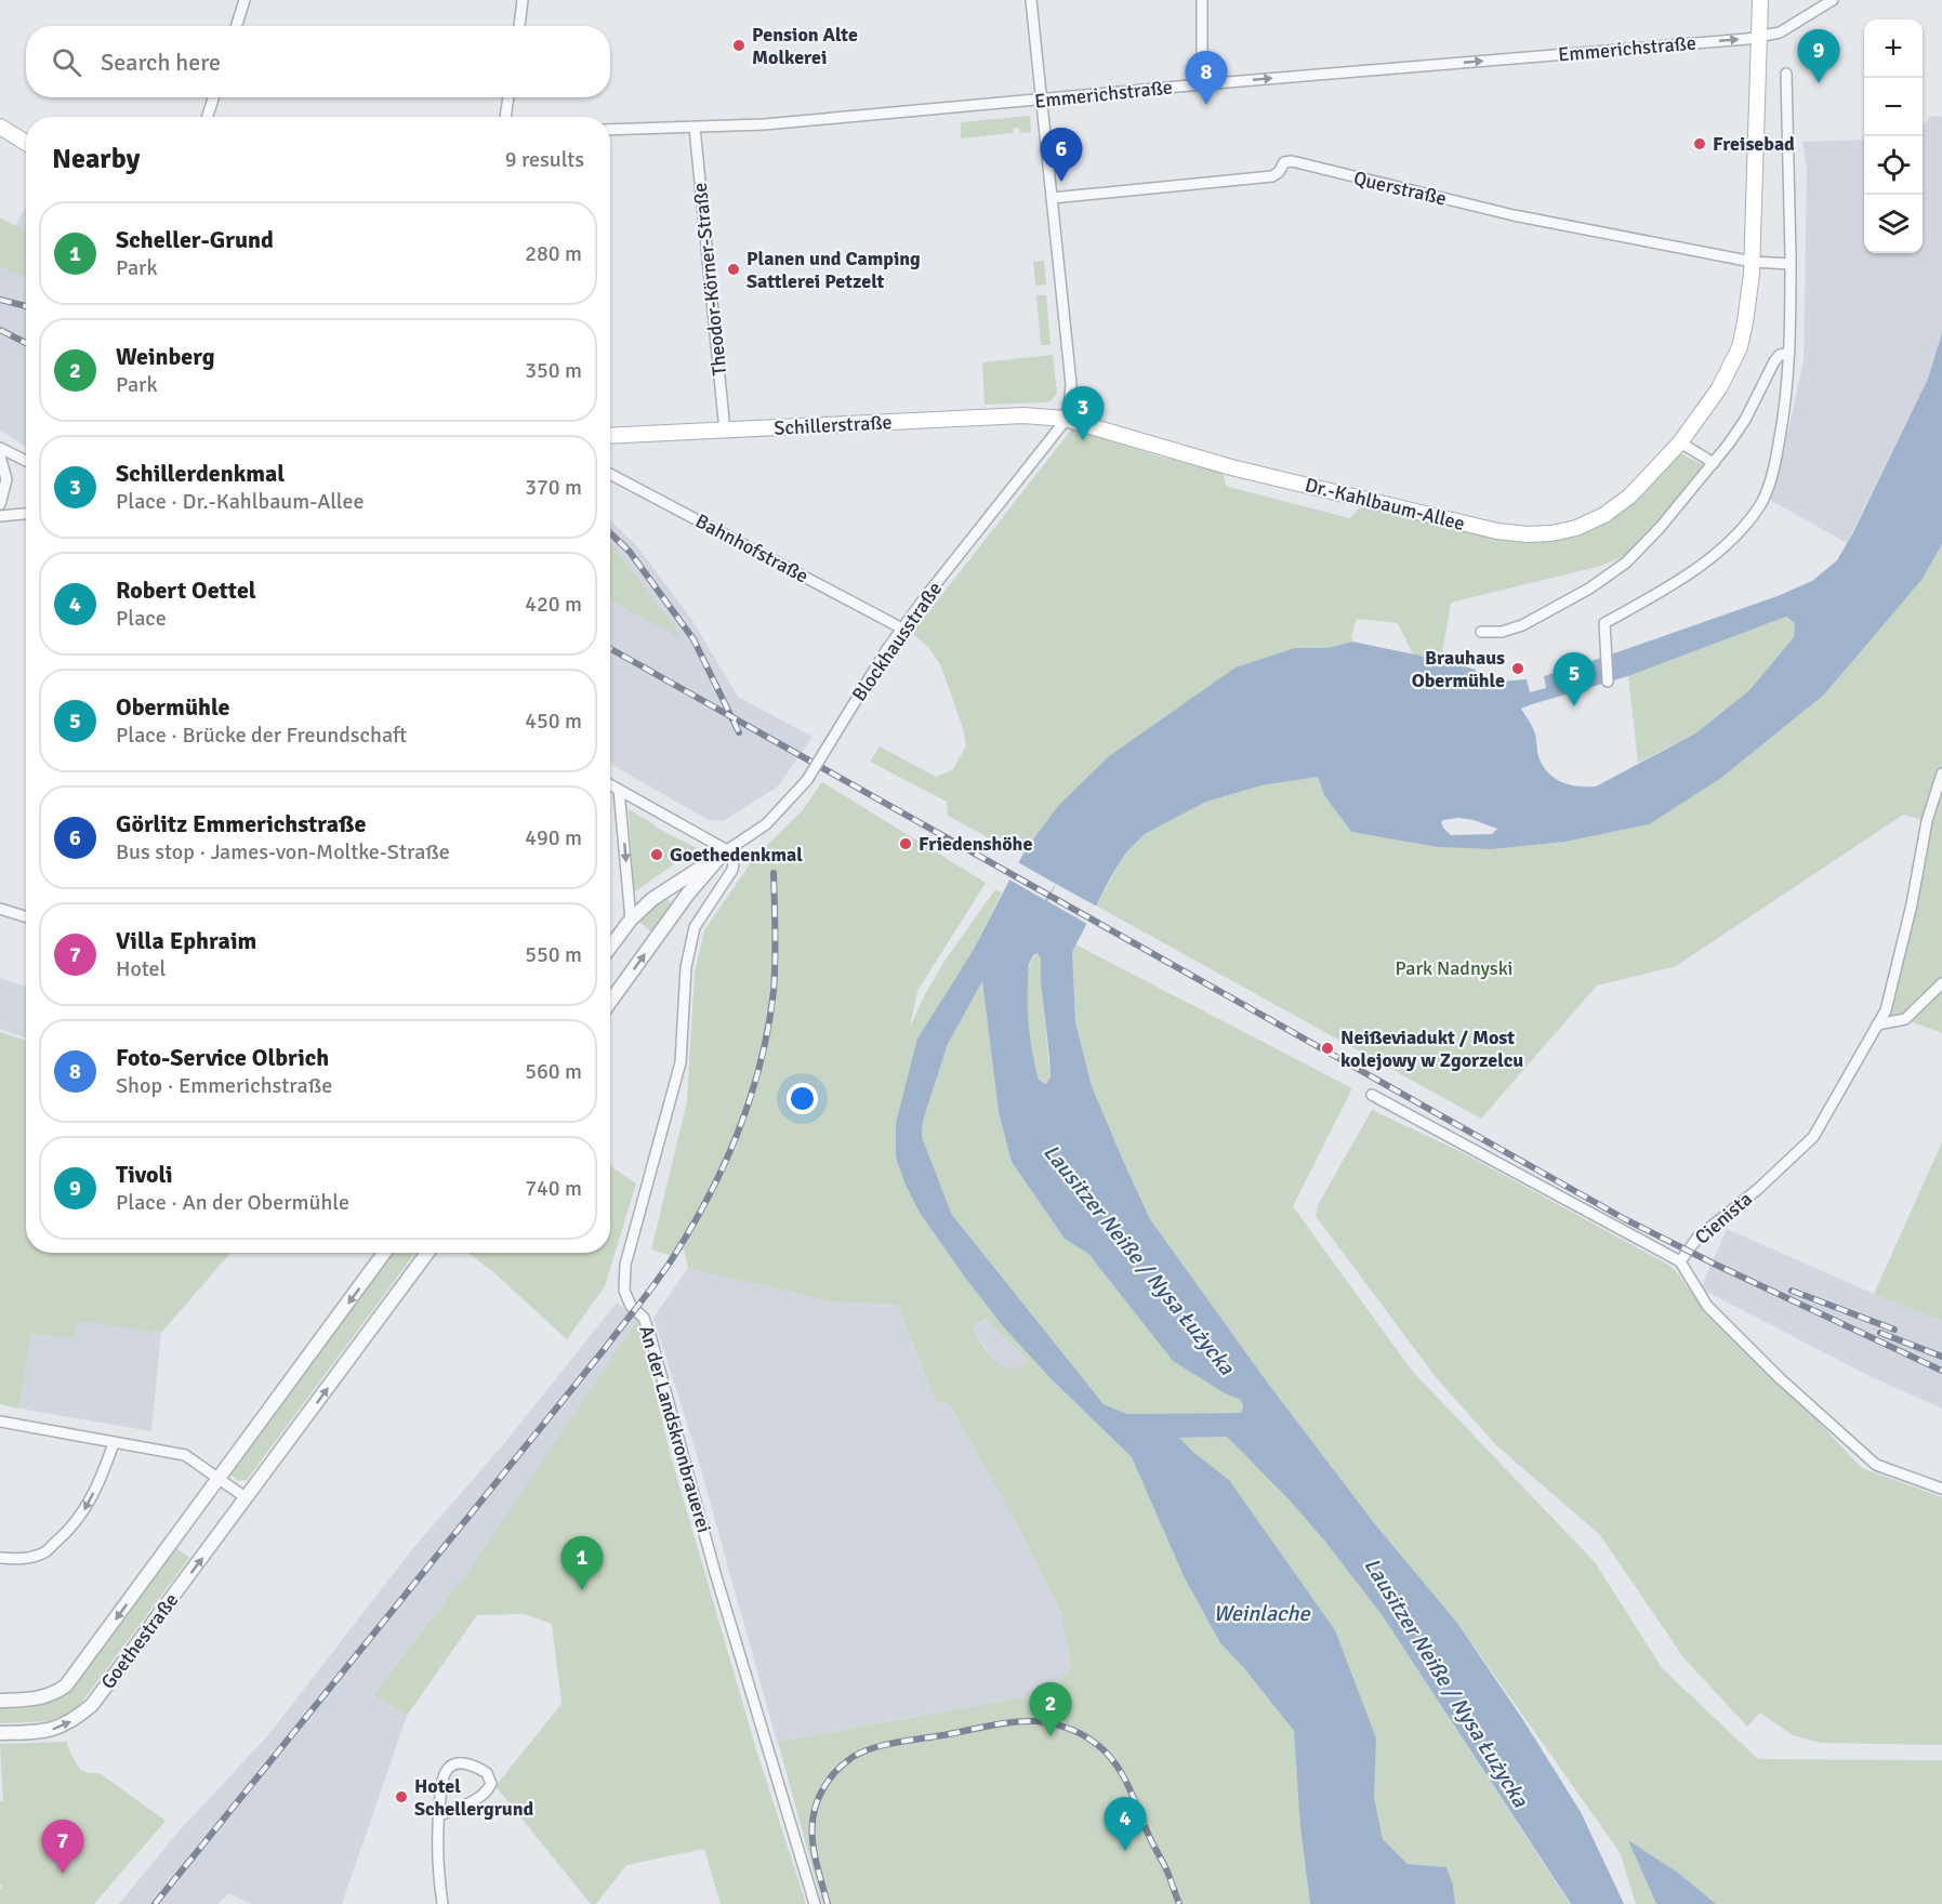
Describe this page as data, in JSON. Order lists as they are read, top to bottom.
{
  "streets": {
    "main road": ["Schillerstraße", "Dr.-Kahlbaum-Allee"],
    "street": [
      "Emmerichstraße",
      "Querstraße",
      "Theodor-Körner-Straße",
      "Bahnhofstraße",
      "Blockhausstraße",
      "Cienista",
      "An der Landskronbrauerei",
      "Goethestraße"
    ]
  },
  "crossings": [
    ["Emmerichstraße", "Theodor-Körner-Straße"],
    ["Emmerichstraße", "Dr.-Kahlbaum-Allee"],
    ["Querstraße", "Dr.-Kahlbaum-Allee"],
    ["Theodor-Körner-Straße", "Schillerstraße"],
    ["Schillerstraße", "Dr.-Kahlbaum-Allee"],
    ["Schillerstraße", "Blockhausstraße"],
    ["Dr.-Kahlbaum-Allee", "Blockhausstraße"],
    ["Bahnhofstraße", "Blockhausstraße"],
    ["Blockhausstraße", "An der Landskronbrauerei"]
  ],
  "one_way": ["Emmerichstraße"],
  "water": ["Lausitzer Neiße / Nysa Łużycka", "Weinlache"],
  "parks": ["Park Nadnyski"],
  "places": [
    "Pension Alte Molkerei",
    "Freisebad",
    "Planen und Camping Sattlerei Petzelt",
    "Brauhaus Obermühle",
    "Friedenshöhe",
    "Goethedenkmal",
    "Neißeviadukt / Most kolejowy w Zgorzelcu",
    "Hotel Schellergrund"
  ],
  "page": {
    "map_buttons": ["+", "−"],
    "search": "Search here",
    "pins": [
      "9",
      "8",
      "6",
      "3",
      "5",
      "1",
      "2",
      "4",
      "7"
    ],
    "heading": ["Nearby", "9 results"],
    "list": [
      {
        "mark": "1",
        "name": "Scheller-Grund",
        "note": "Park",
        "value": "280 m"
      },
      {
        "mark": "2",
        "name": "Weinberg",
        "note": "Park",
        "value": "350 m"
      },
      {
        "mark": "3",
        "name": "Schillerdenkmal",
        "note": "Place · Dr.-Kahlbaum-Allee",
        "value": "370 m"
      },
      {
        "mark": "4",
        "name": "Robert Oettel",
        "note": "Place",
        "value": "420 m"
      },
      {
        "mark": "5",
        "name": "Obermühle",
        "note": "Place · Brücke der Freundschaft",
        "value": "450 m"
      },
      {
        "mark": "6",
        "name": "Görlitz Emmerichstraße",
        "note": "Bus stop · James-von-Moltke-Straße",
        "value": "490 m"
      },
      {
        "mark": "7",
        "name": "Villa Ephraim",
        "note": "Hotel",
        "value": "550 m"
      },
      {
        "mark": "8",
        "name": "Foto-Service Olbrich",
        "note": "Shop · Emmerichstraße",
        "value": "560 m"
      },
      {
        "mark": "9",
        "name": "Tivoli",
        "note": "Place · An der Obermühle",
        "value": "740 m"
      }
    ]
  }
}
